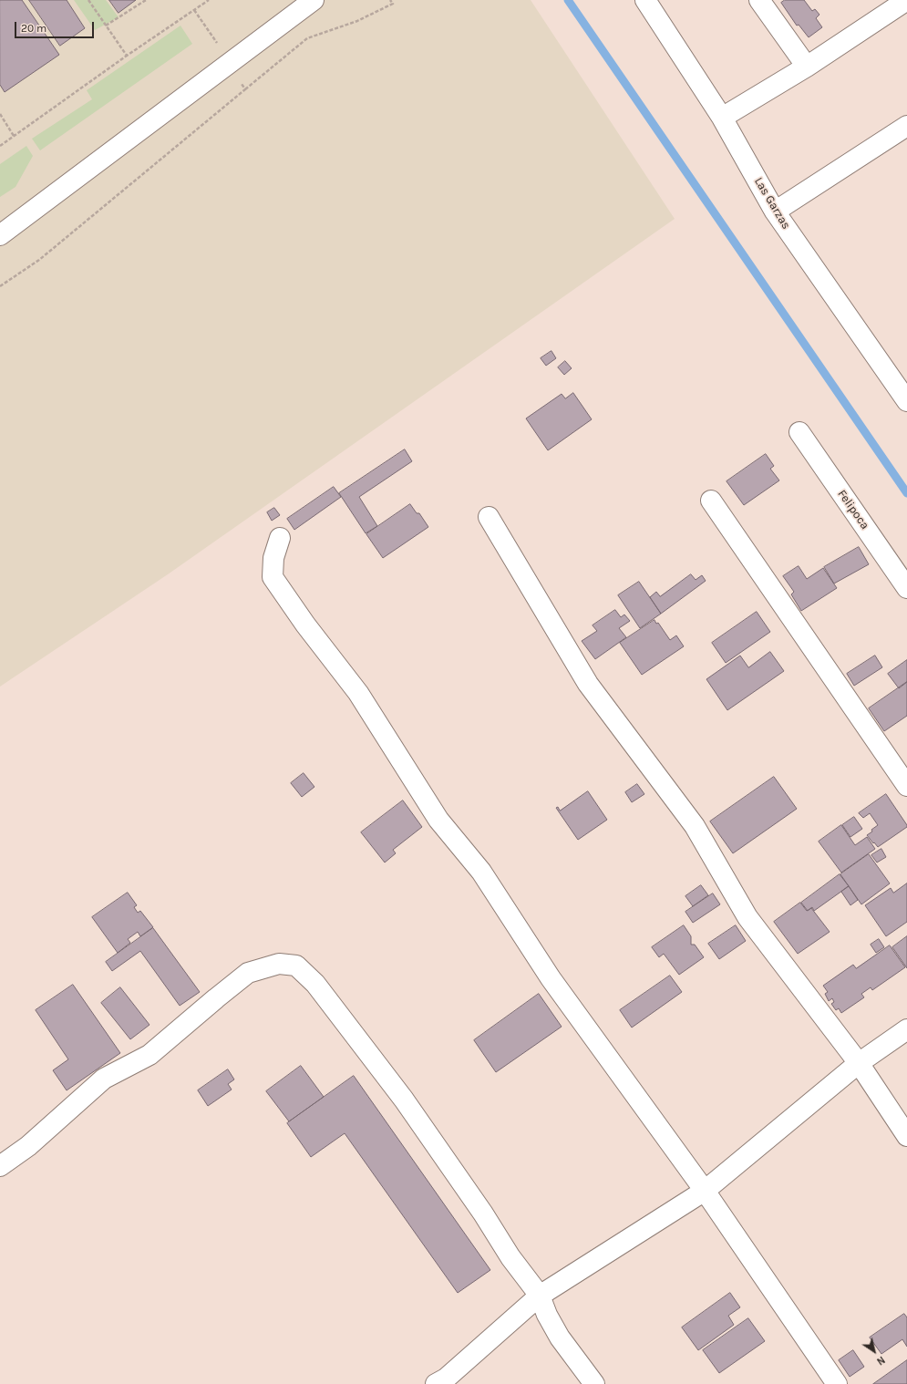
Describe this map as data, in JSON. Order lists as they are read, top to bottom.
{
  "streets": {
    "street": ["Las Garzas", "Felipoca"]
  },
  "scale_bar": "20 m",
  "north": "bottom right"
}
